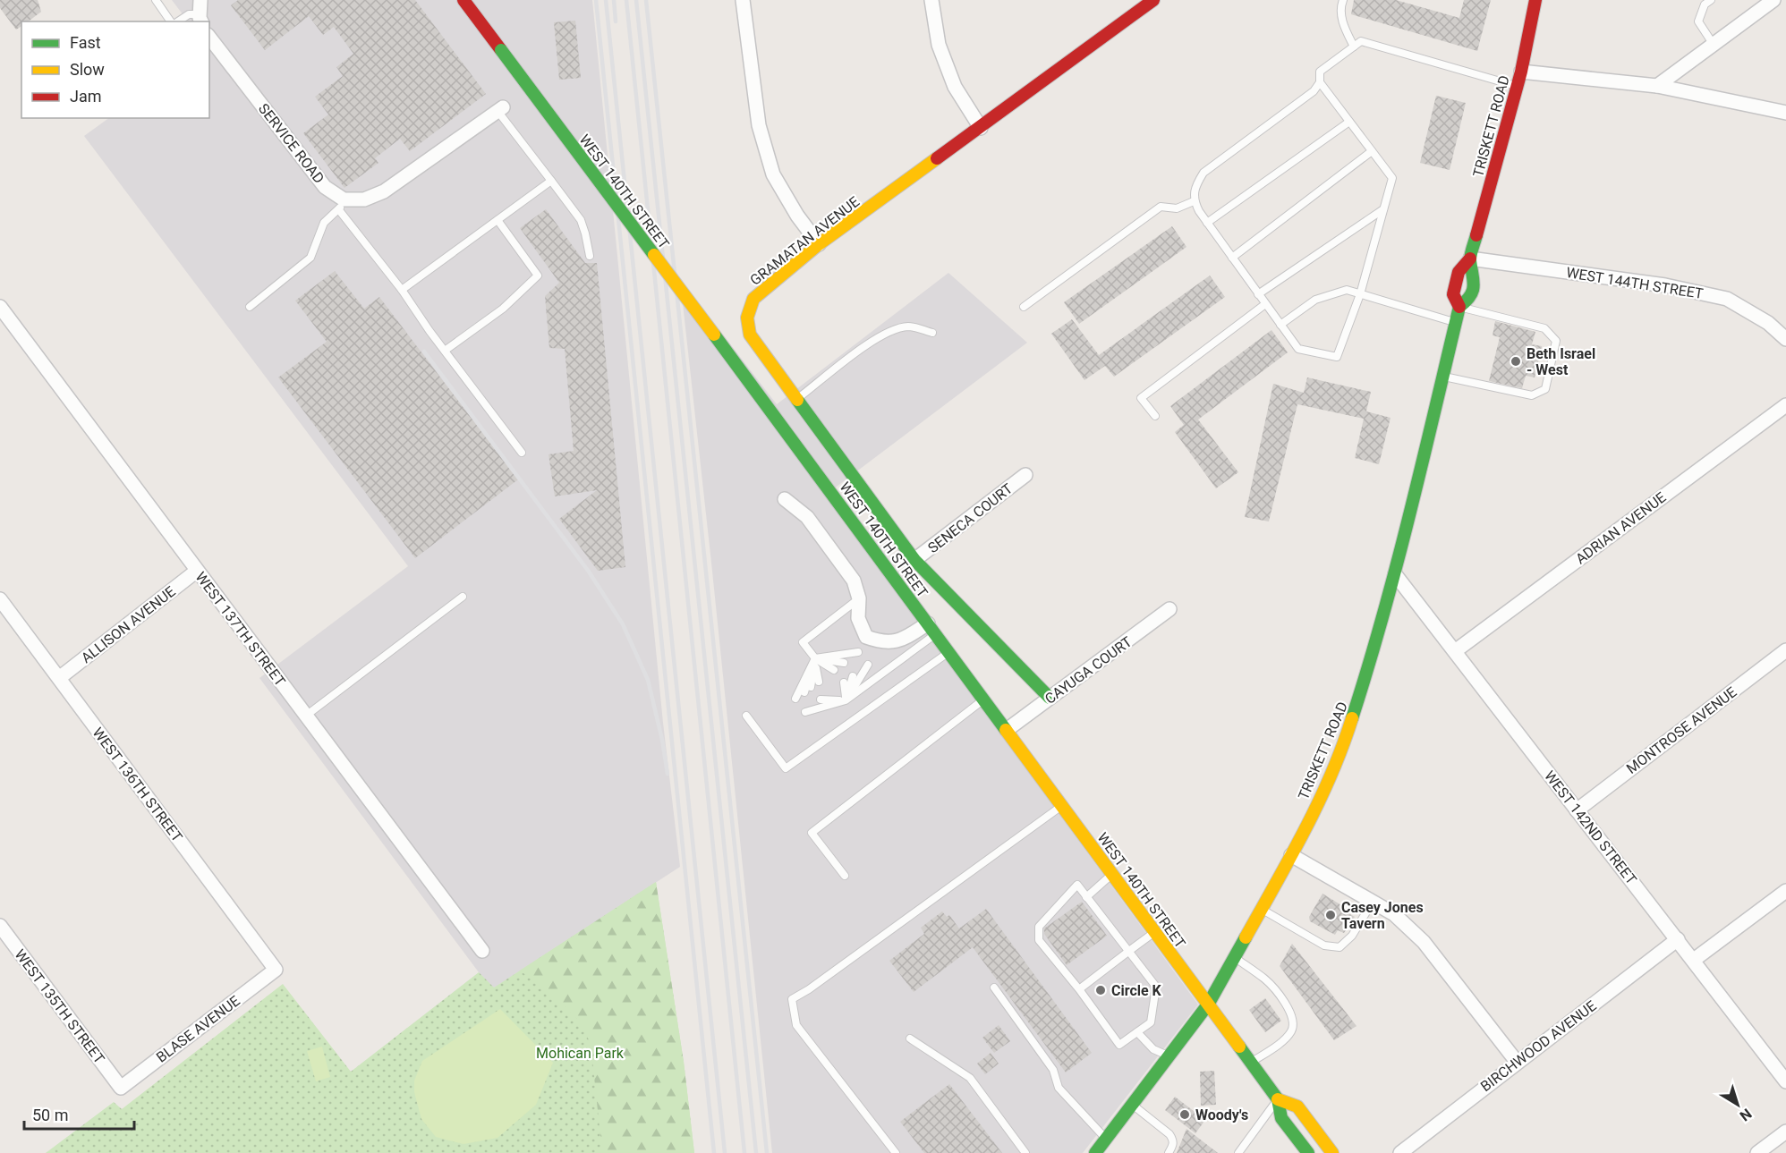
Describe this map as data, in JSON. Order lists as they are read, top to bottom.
{
  "streets": {
    "main road": ["TRISKETT ROAD", "WEST 140TH STREET", "GRAMATAN AVENUE"],
    "street": [
      "SERVICE ROAD",
      "WEST 144TH STREET",
      "SENECA COURT",
      "ADRIAN AVENUE",
      "ALLISON AVENUE",
      "WEST 137TH STREET",
      "CAYUGA COURT",
      "MONTROSE AVENUE",
      "WEST 136TH STREET",
      "WEST 142ND STREET",
      "WEST 135TH STREET",
      "BLASE AVENUE",
      "BIRCHWOOD AVENUE"
    ]
  },
  "crossings": [
    ["TRISKETT ROAD", "WEST 140TH STREET"],
    ["TRISKETT ROAD", "WEST 144TH STREET"],
    ["TRISKETT ROAD", "WEST 142ND STREET"],
    ["WEST 140TH STREET", "CAYUGA COURT"],
    ["GRAMATAN AVENUE", "SENECA COURT"],
    ["GRAMATAN AVENUE", "CAYUGA COURT"],
    ["ADRIAN AVENUE", "WEST 142ND STREET"],
    ["ALLISON AVENUE", "WEST 137TH STREET"],
    ["ALLISON AVENUE", "WEST 136TH STREET"],
    ["MONTROSE AVENUE", "WEST 142ND STREET"],
    ["WEST 136TH STREET", "BLASE AVENUE"],
    ["WEST 142ND STREET", "BIRCHWOOD AVENUE"],
    ["WEST 135TH STREET", "BLASE AVENUE"]
  ],
  "parks": ["Mohican Park"],
  "places": [
    "Beth Israel - West",
    "Casey Jones Tavern",
    "Circle K",
    "Woody's"
  ],
  "legend": ["Fast", "Slow", "Jam"],
  "scale_bar": "50 m",
  "north": "bottom right"
}
